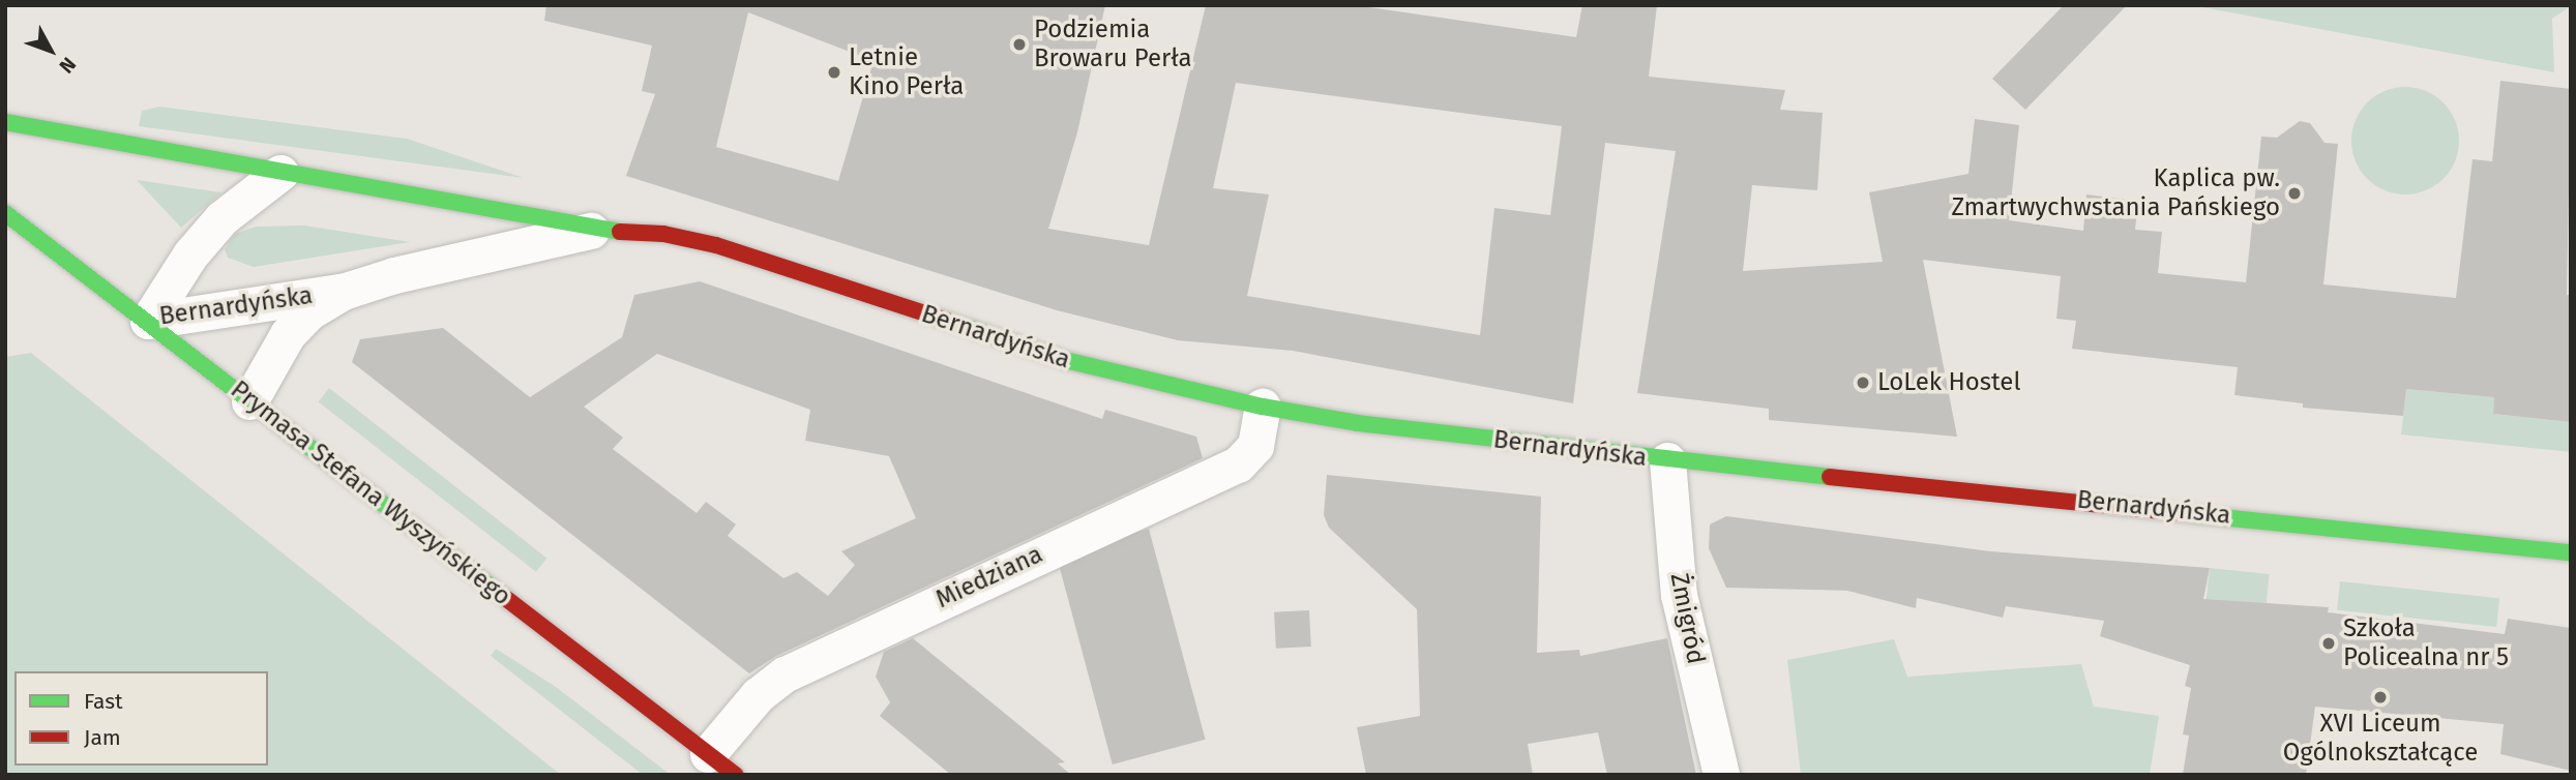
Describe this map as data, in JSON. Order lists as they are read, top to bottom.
{
  "streets": {
    "street": [
      "Bernardyńska",
      "Prymasa Stefana Wyszyńskiego",
      "Miedziana",
      "Żmigród"
    ]
  },
  "crossings": [
    ["Bernardyńska", "Prymasa Stefana Wyszyńskiego"],
    ["Bernardyńska", "Miedziana"],
    ["Bernardyńska", "Żmigród"],
    ["Prymasa Stefana Wyszyńskiego", "Miedziana"]
  ],
  "places": [
    "Podziemia Browaru Perła",
    "Letnie Kino Perła",
    "Kaplica pw. Zmartwychwstania Pańskiego",
    "LoLek Hostel",
    "Szkoła Policealna nr 5",
    "XVI Liceum Ogólnokształcące"
  ],
  "legend": ["Fast", "Jam"],
  "north": "bottom right"
}
